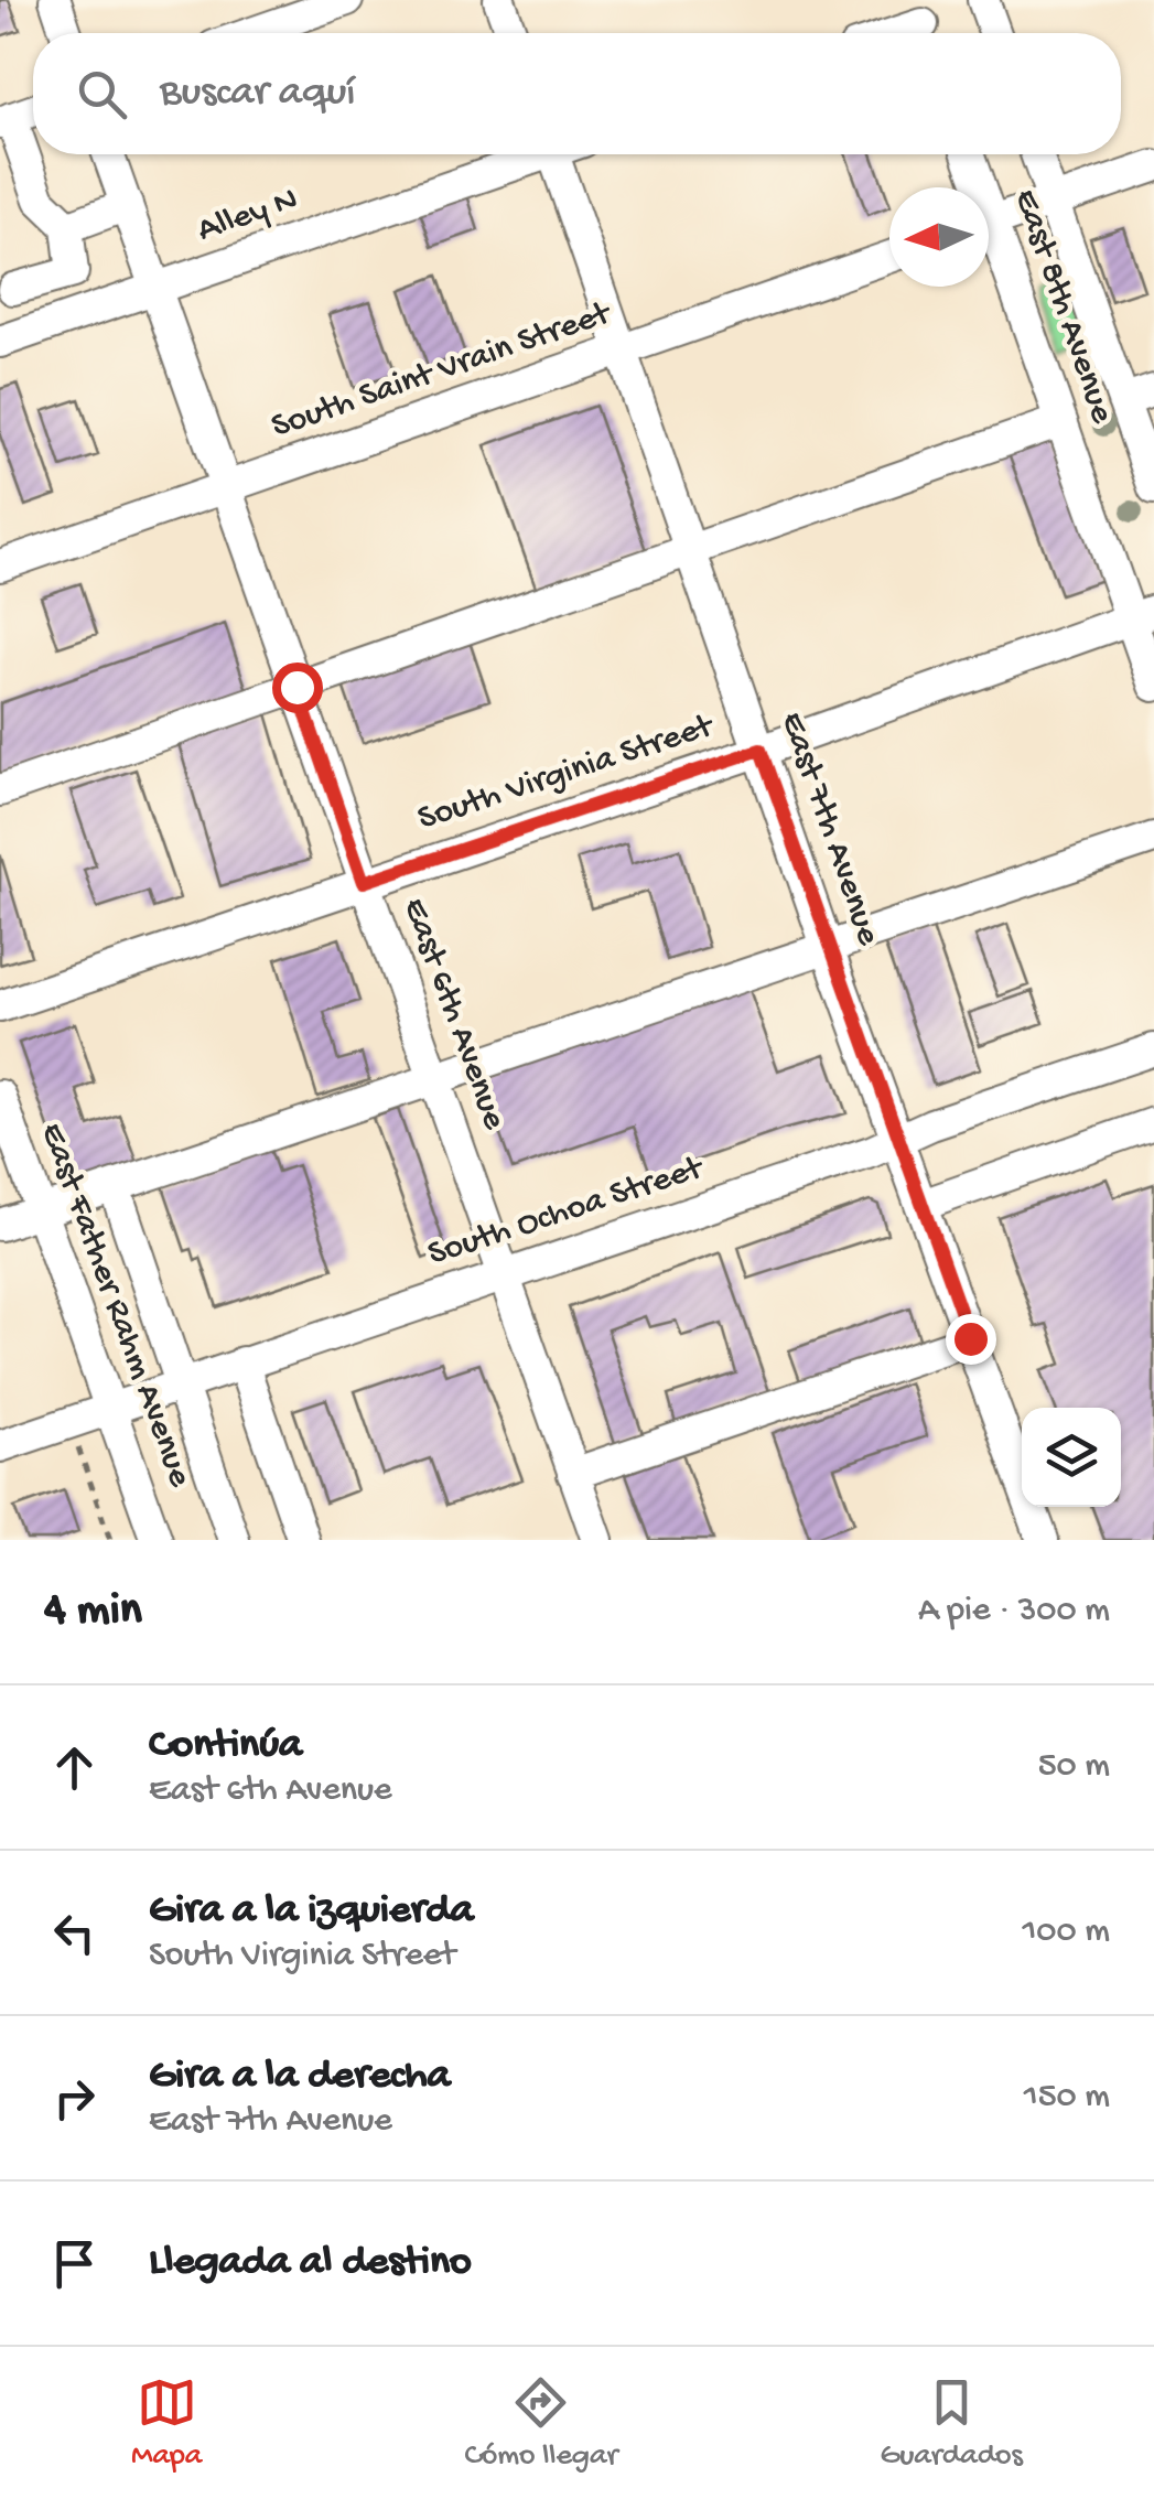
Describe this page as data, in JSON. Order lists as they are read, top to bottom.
{
  "streets": {
    "street": [
      "Alley N",
      "East 8th Avenue",
      "South Saint Vrain Street",
      "South Virginia Street",
      "East 7th Avenue",
      "East 6th Avenue",
      "South Ochoa Street",
      "East Father Rahm Avenue"
    ]
  },
  "crossings": [
    ["Alley N", "East 6th Avenue"],
    ["East 8th Avenue", "South Virginia Street"],
    ["South Saint Vrain Street", "East 7th Avenue"],
    ["South Saint Vrain Street", "East 6th Avenue"],
    ["South Virginia Street", "East 7th Avenue"],
    ["South Virginia Street", "East 6th Avenue"],
    ["East 7th Avenue", "South Ochoa Street"],
    ["East 6th Avenue", "South Ochoa Street"],
    ["South Ochoa Street", "East Father Rahm Avenue"]
  ],
  "north": "left",
  "page": {
    "search": "Buscar aquí",
    "heading": ["4 min", "A pie · 300 m"],
    "list": [
      ["Continúa", "East 6th Avenue", "50 m"],
      ["Gira a la izquierda", "South Virginia Street", "100 m"],
      ["Gira a la derecha", "East 7th Avenue", "150 m"],
      "Llegada al destino"
    ],
    "nav": ["Mapa", "Cómo llegar", "Guardados"]
  }
}
